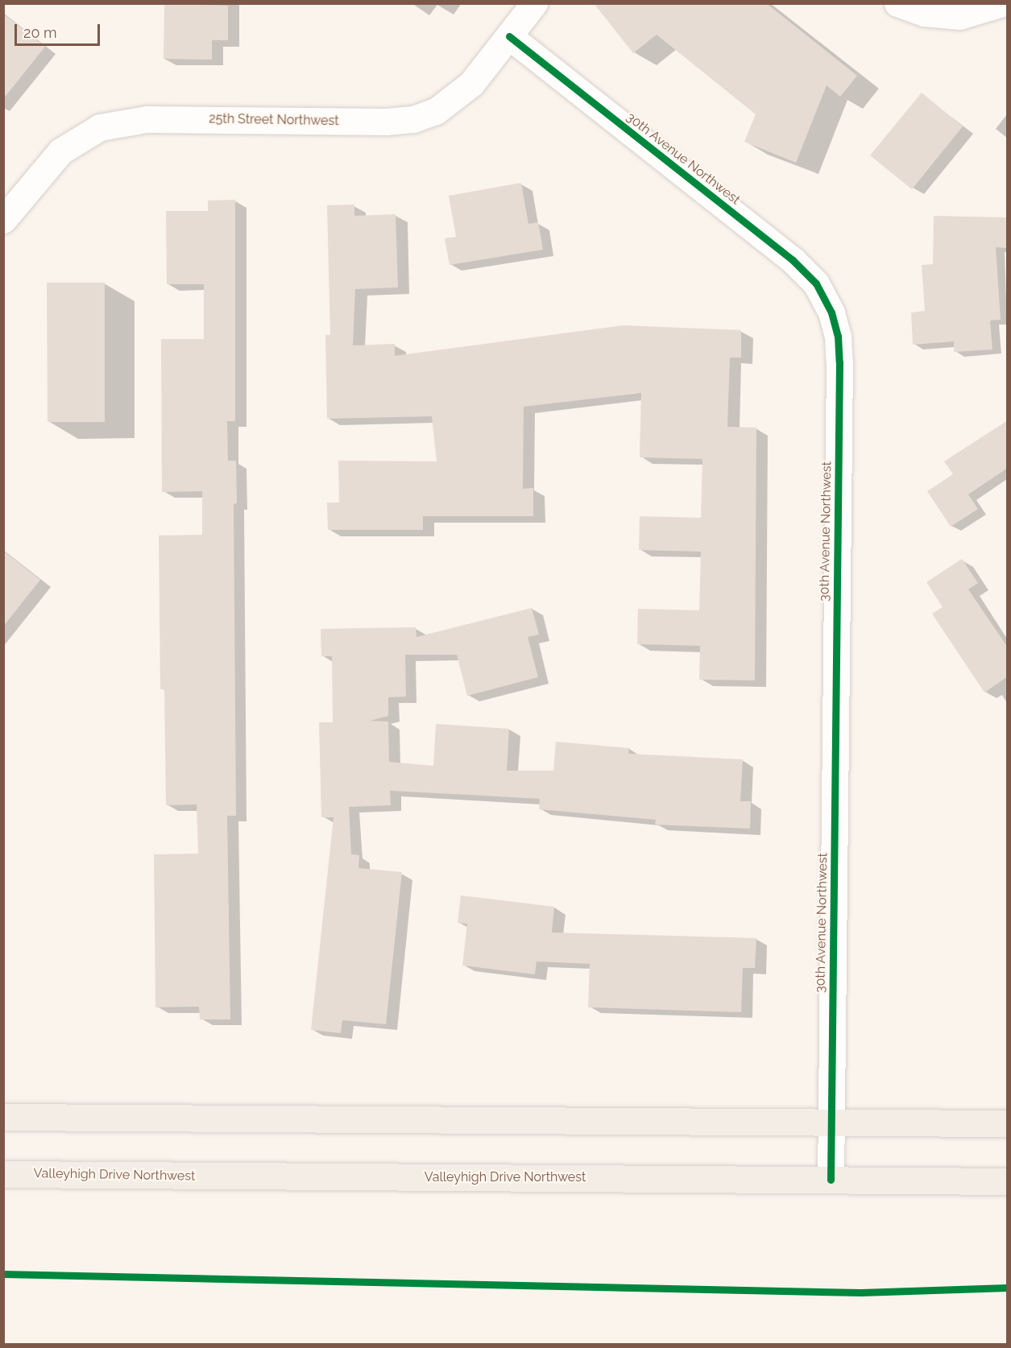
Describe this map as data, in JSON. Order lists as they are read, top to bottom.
{
  "streets": {
    "main road": ["Valleyhigh Drive Northwest"],
    "street": ["25th Street Northwest", "30th Avenue Northwest"]
  },
  "crossings": [
    ["25th Street Northwest", "30th Avenue Northwest"],
    ["30th Avenue Northwest", "Valleyhigh Drive Northwest"]
  ],
  "scale_bar": "20 m"
}
